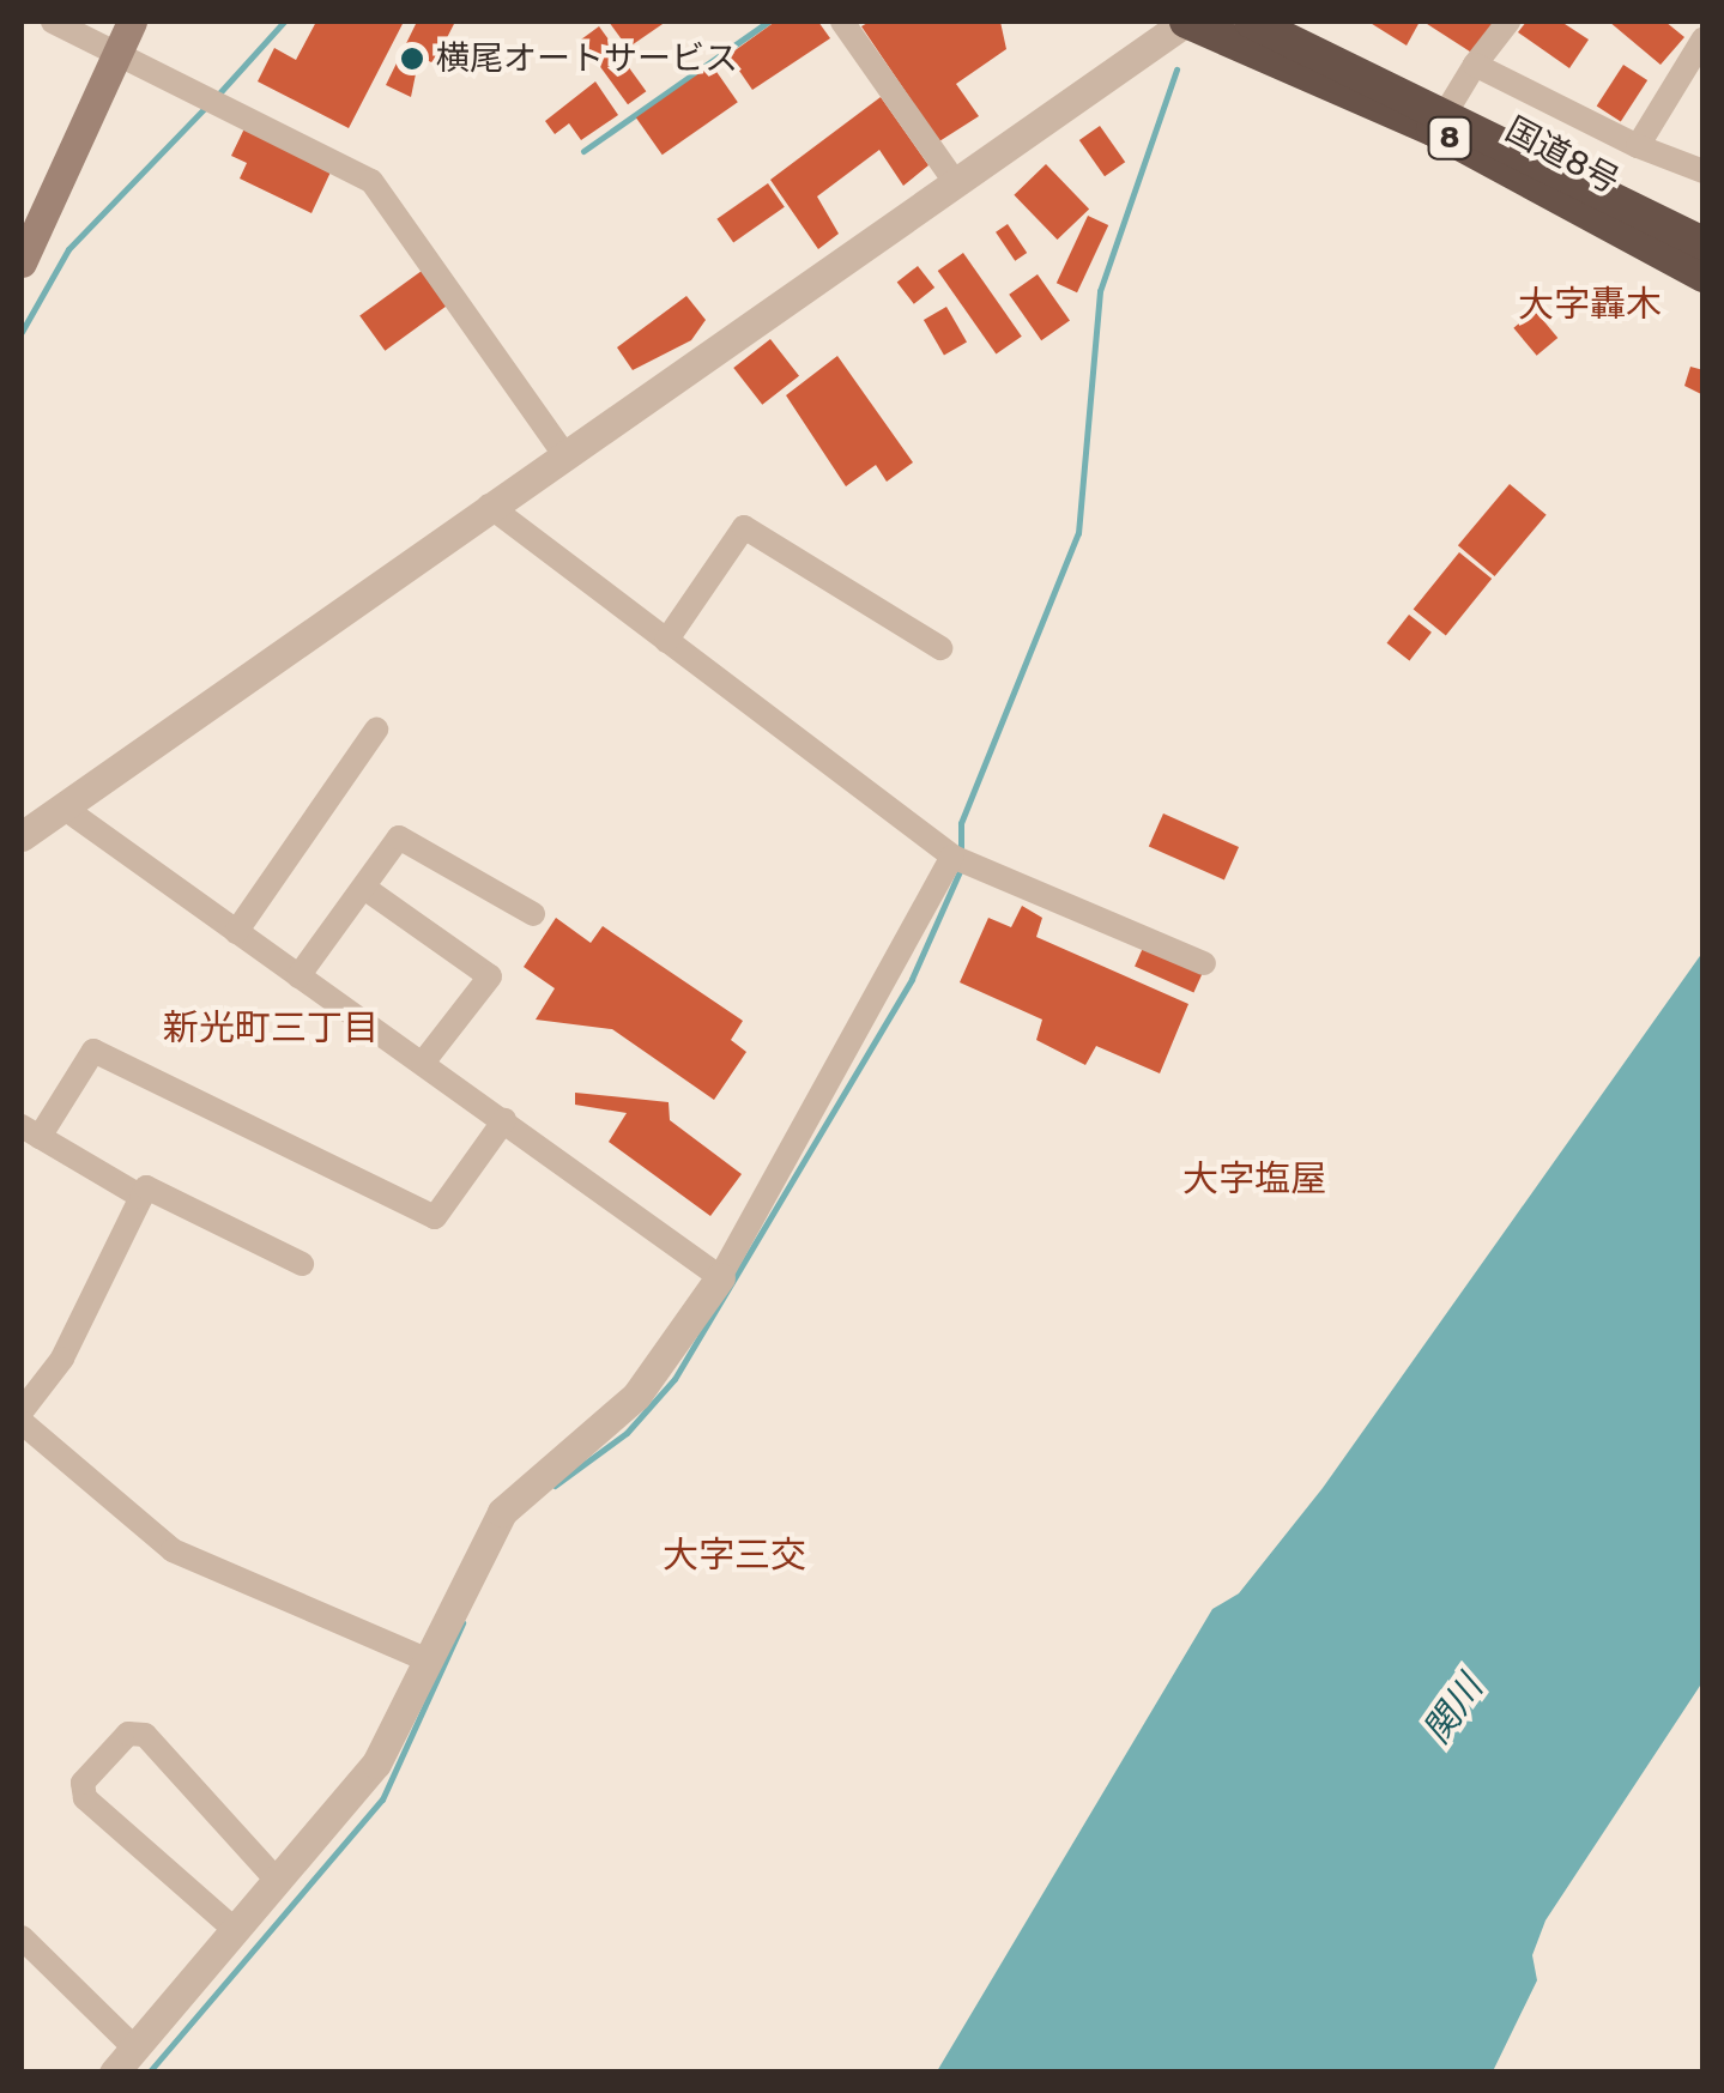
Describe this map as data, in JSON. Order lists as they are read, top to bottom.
{
  "streets": {
    "highway": ["8", "国道8号"]
  },
  "districts": [
    "大字轟木",
    "新光町三丁目",
    "大字塩屋",
    "大字三交"
  ],
  "water": ["関川"],
  "places": ["横尾オートサービス"]
}
